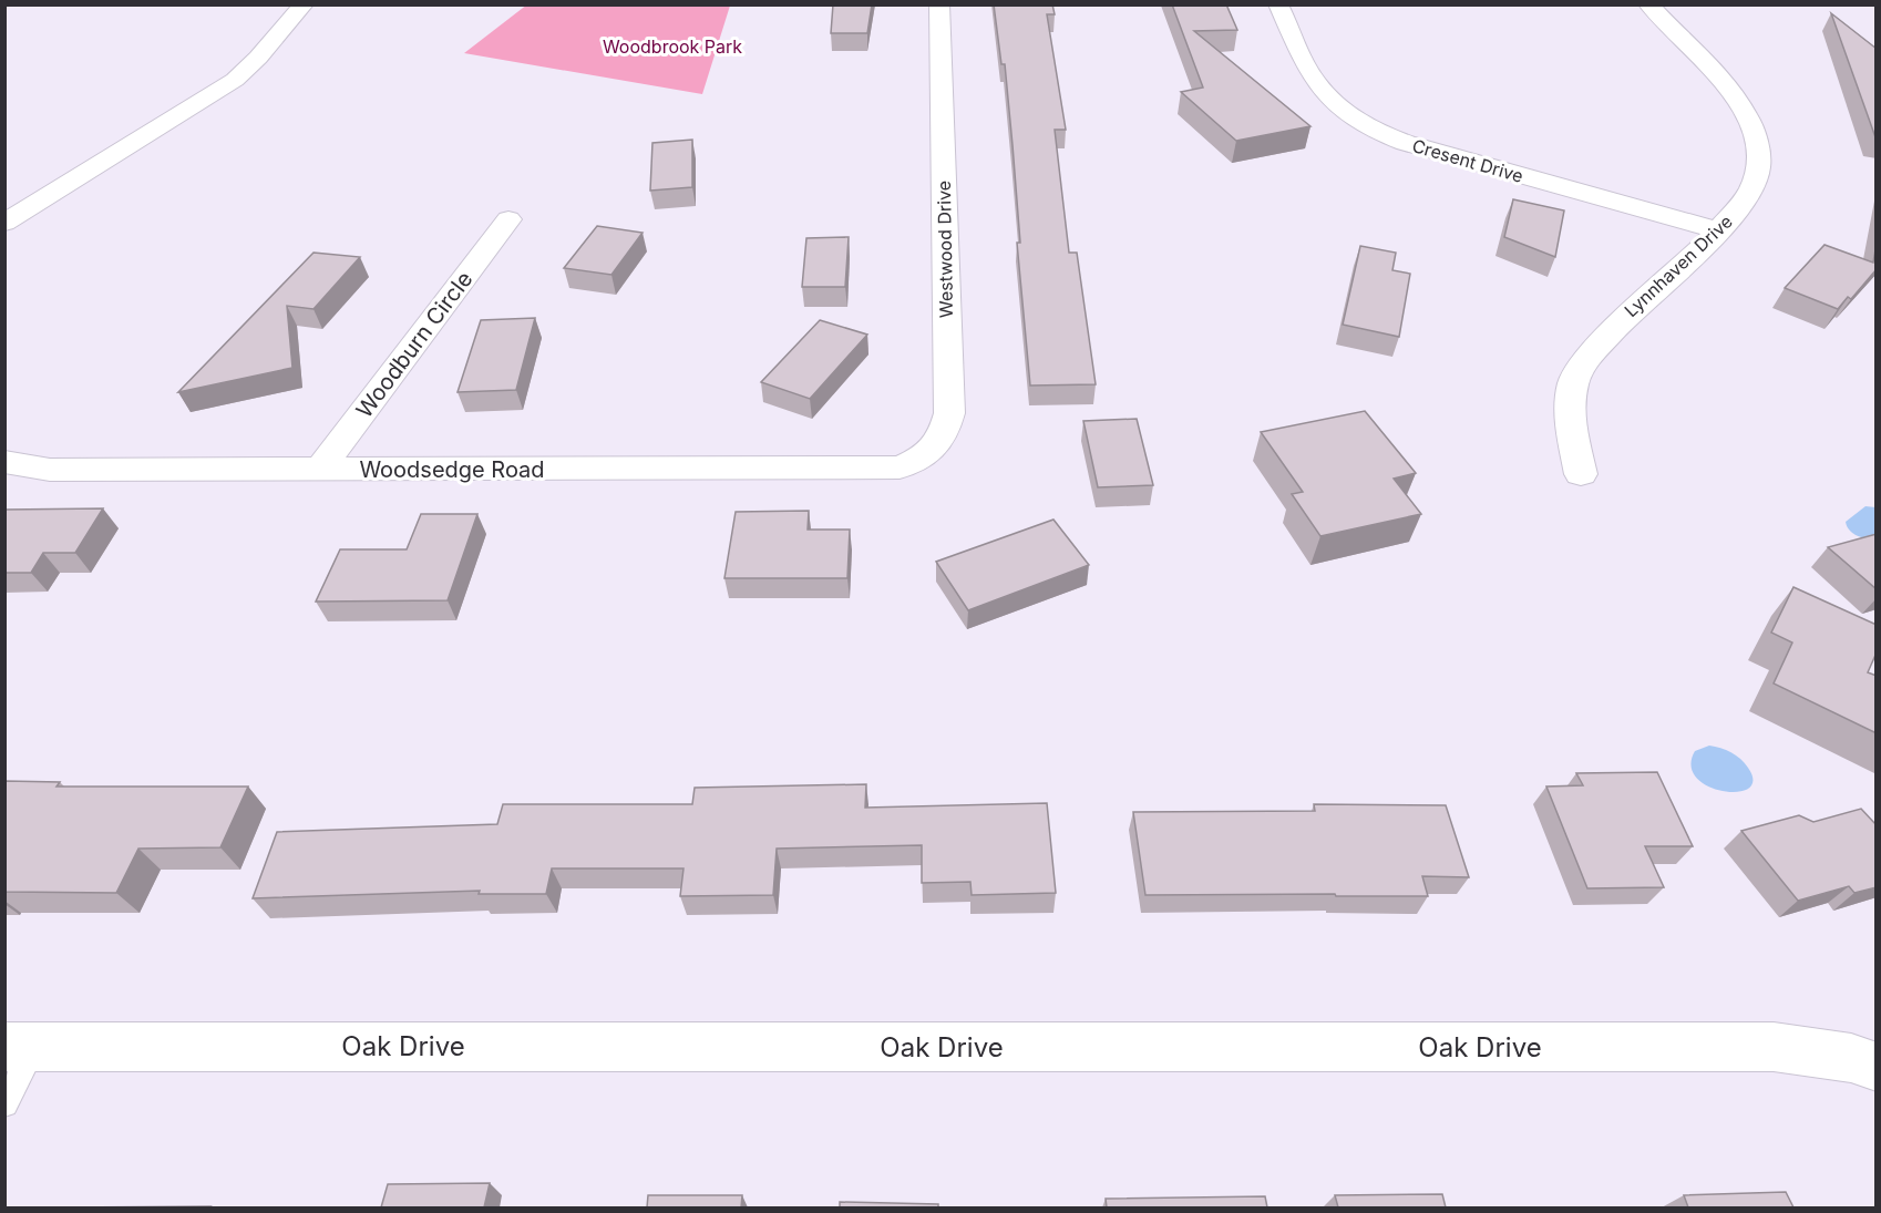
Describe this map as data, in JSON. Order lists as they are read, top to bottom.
{
  "streets": {
    "street": [
      "Cresent Drive",
      "Westwood Drive",
      "Lynnhaven Drive",
      "Woodburn Circle",
      "Woodsedge Road",
      "Oak Drive"
    ]
  },
  "crossings": [
    ["Cresent Drive", "Lynnhaven Drive"],
    ["Westwood Drive", "Woodsedge Road"],
    ["Woodburn Circle", "Woodsedge Road"]
  ],
  "parks": ["Woodbrook Park"]
}
